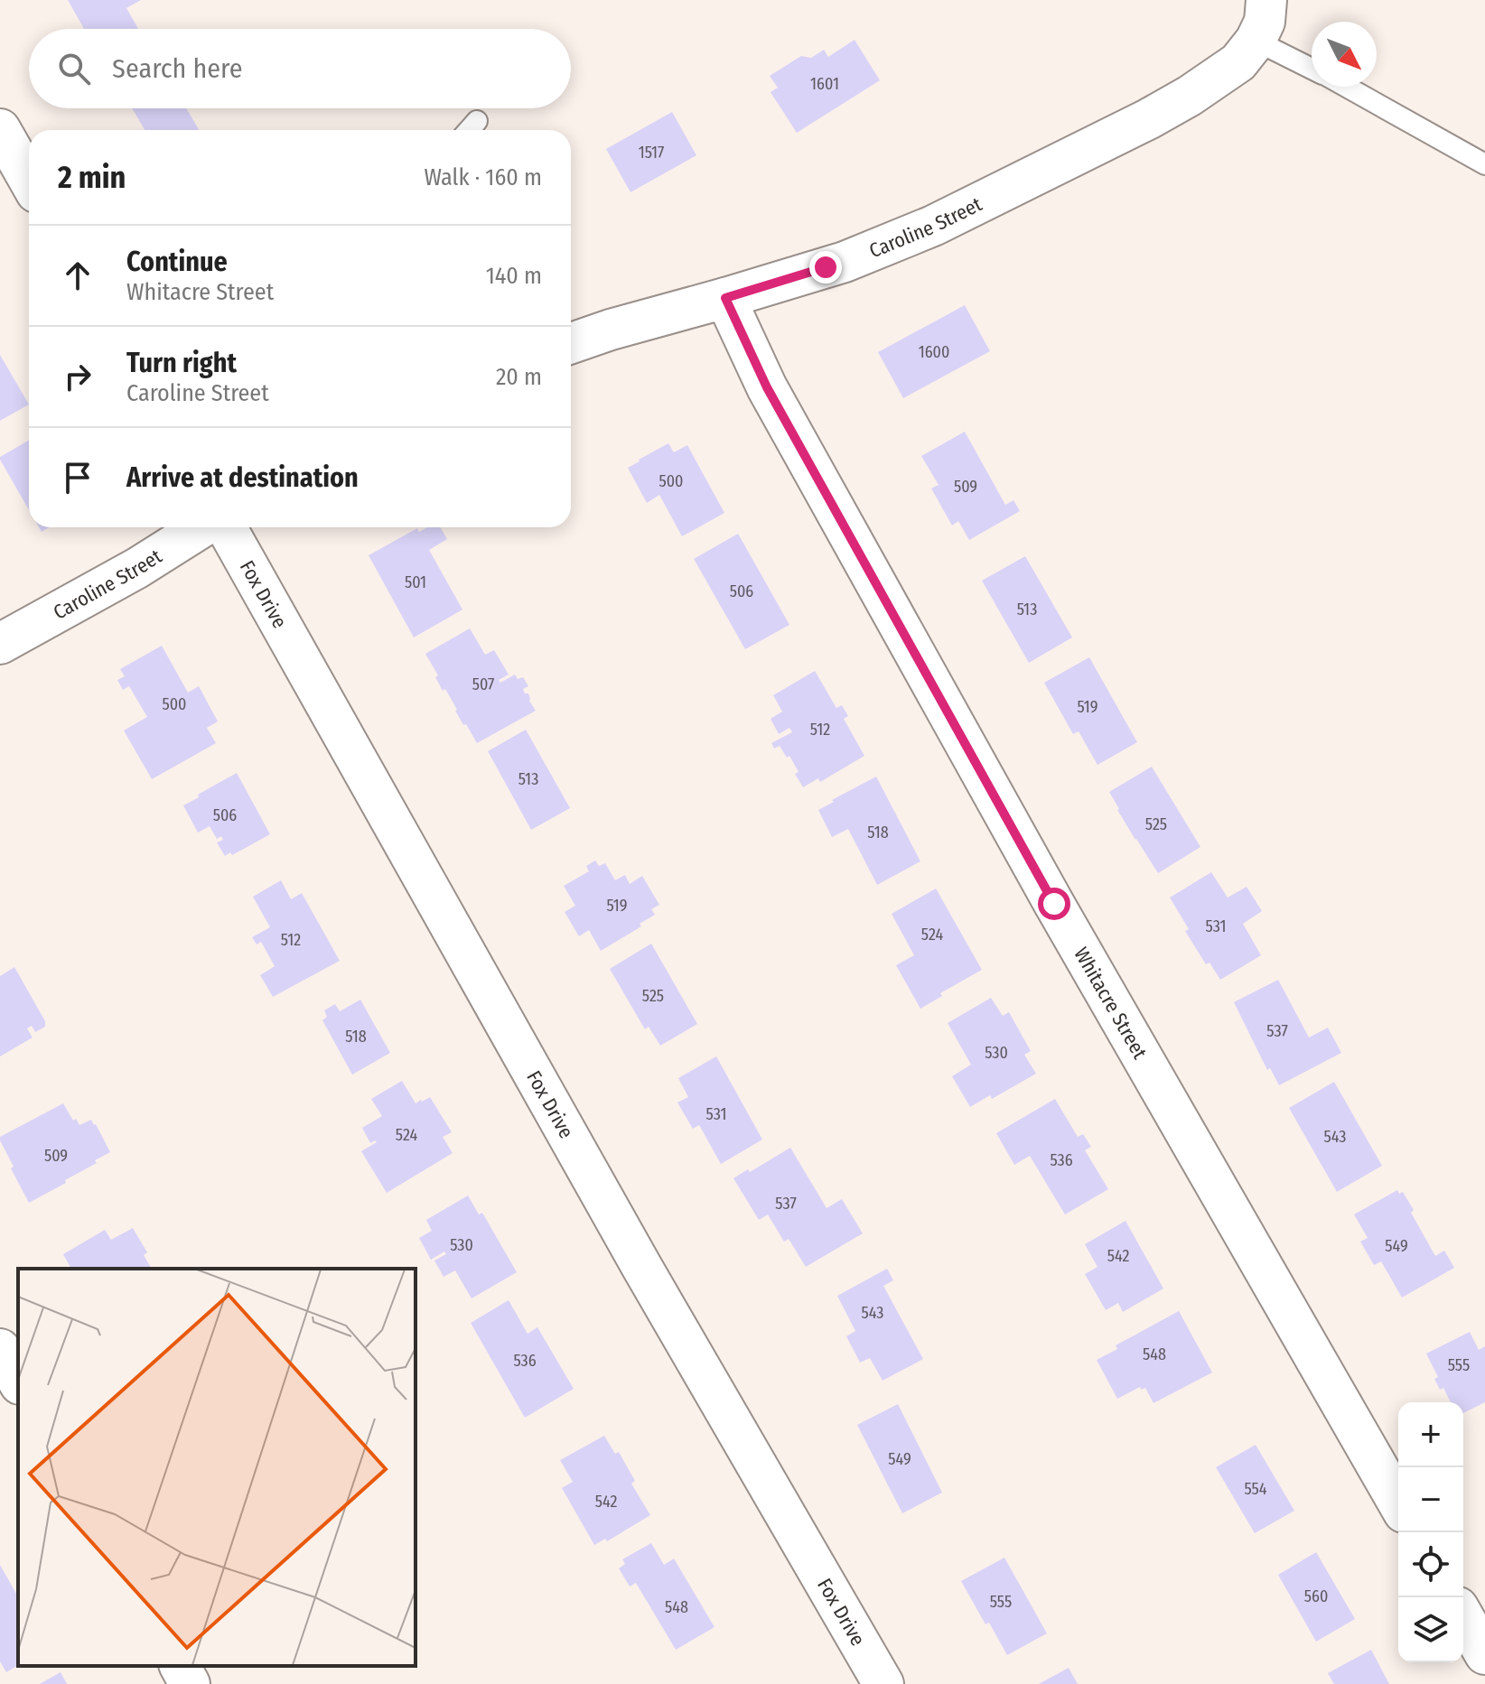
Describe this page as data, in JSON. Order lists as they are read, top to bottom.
{
  "streets": {
    "street": ["Caroline Street", "Fox Drive", "Whitacre Street"]
  },
  "crossings": [
    ["Caroline Street", "Whitacre Street"]
  ],
  "house_numbers": [
    "1601",
    "1517",
    "1600",
    "500",
    "509",
    "501",
    "506",
    "513",
    "507",
    "500",
    "519",
    "512",
    "513",
    "506",
    "525",
    "518",
    "519",
    "531",
    "524",
    "512",
    "525",
    "537",
    "518",
    "530",
    "531",
    "524",
    "543",
    "509",
    "536",
    "537",
    "530",
    "549",
    "542",
    "543",
    "548",
    "536",
    "555",
    "549",
    "554",
    "542",
    "560",
    "555",
    "548"
  ],
  "north": "bottom right",
  "page": {
    "search": "Search here",
    "heading": ["2 min", "Walk · 160 m"],
    "list": [
      ["Continue", "Whitacre Street", "140 m"],
      ["Turn right", "Caroline Street", "20 m"],
      "Arrive at destination"
    ],
    "map_buttons": ["+", "−"]
  }
}
